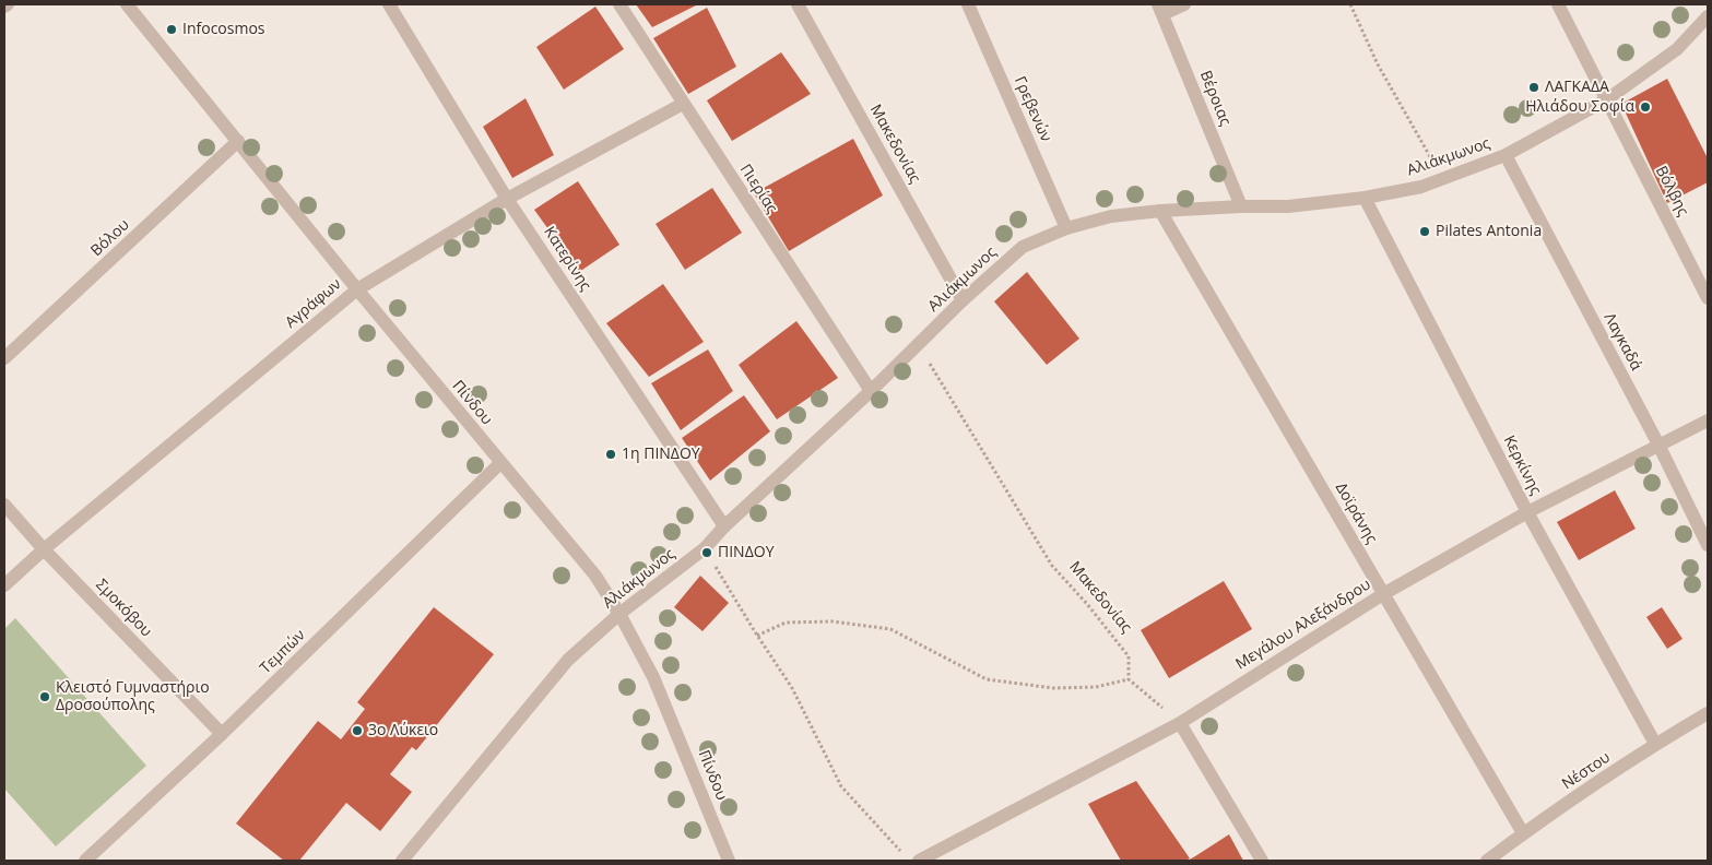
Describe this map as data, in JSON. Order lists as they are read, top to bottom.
{
  "streets": {
    "street": [
      "Βέροιας",
      "Γρεβενών",
      "Μακεδονίας",
      "Αλιάκμωνος",
      "Πιερίας",
      "Βόλβης",
      "Βόλου",
      "Κατερίνης",
      "Αγράφων",
      "Λαγκαδά",
      "Πίνδου",
      "Κερκίνης",
      "Δοϊράνης",
      "Σμοκόβου",
      "Μεγάλου Αλεξάνδρου",
      "Τεμπών",
      "Νέστου"
    ]
  },
  "crossings": [
    ["Βέροιας", "Αλιάκμωνος"],
    ["Γρεβενών", "Αλιάκμωνος"],
    ["Μακεδονίας", "Αλιάκμωνος"],
    ["Αλιάκμωνος", "Πιερίας"],
    ["Αλιάκμωνος", "Βόλβης"],
    ["Αλιάκμωνος", "Κατερίνης"],
    ["Αλιάκμωνος", "Λαγκαδά"],
    ["Αλιάκμωνος", "Πίνδου"],
    ["Αλιάκμωνος", "Κερκίνης"],
    ["Αλιάκμωνος", "Δοϊράνης"],
    ["Πιερίας", "Αγράφων"],
    ["Βόλου", "Πίνδου"],
    ["Κατερίνης", "Αγράφων"],
    ["Αγράφων", "Πίνδου"],
    ["Αγράφων", "Σμοκόβου"],
    ["Λαγκαδά", "Μεγάλου Αλεξάνδρου"],
    ["Πίνδου", "Τεμπών"],
    ["Κερκίνης", "Μεγάλου Αλεξάνδρου"],
    ["Κερκίνης", "Νέστου"],
    ["Δοϊράνης", "Μεγάλου Αλεξάνδρου"],
    ["Δοϊράνης", "Νέστου"],
    ["Σμοκόβου", "Τεμπών"]
  ],
  "places": [
    "Infocosmos",
    "ΛΑΓΚΑΔΑ",
    "Ηλιάδου Σοφία",
    "Pilates Antonia",
    "1η ΠΙΝΔΟΥ",
    "ΠΙΝΔΟΥ",
    "Κλειστό Γυμναστήριο Δροσούπολης",
    "3ο Λύκειο"
  ]
}
